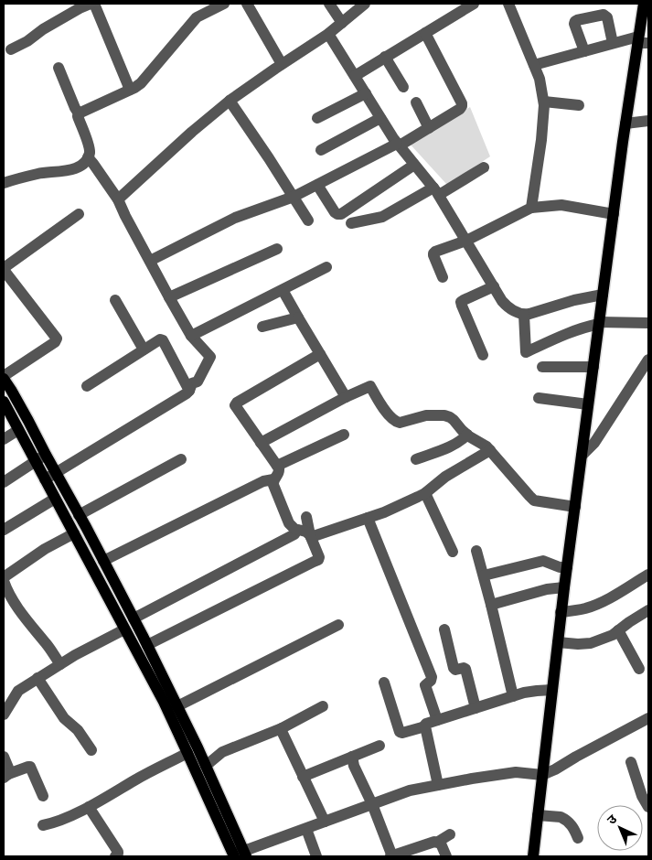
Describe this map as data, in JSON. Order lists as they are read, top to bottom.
{
  "north": "top left"
}
